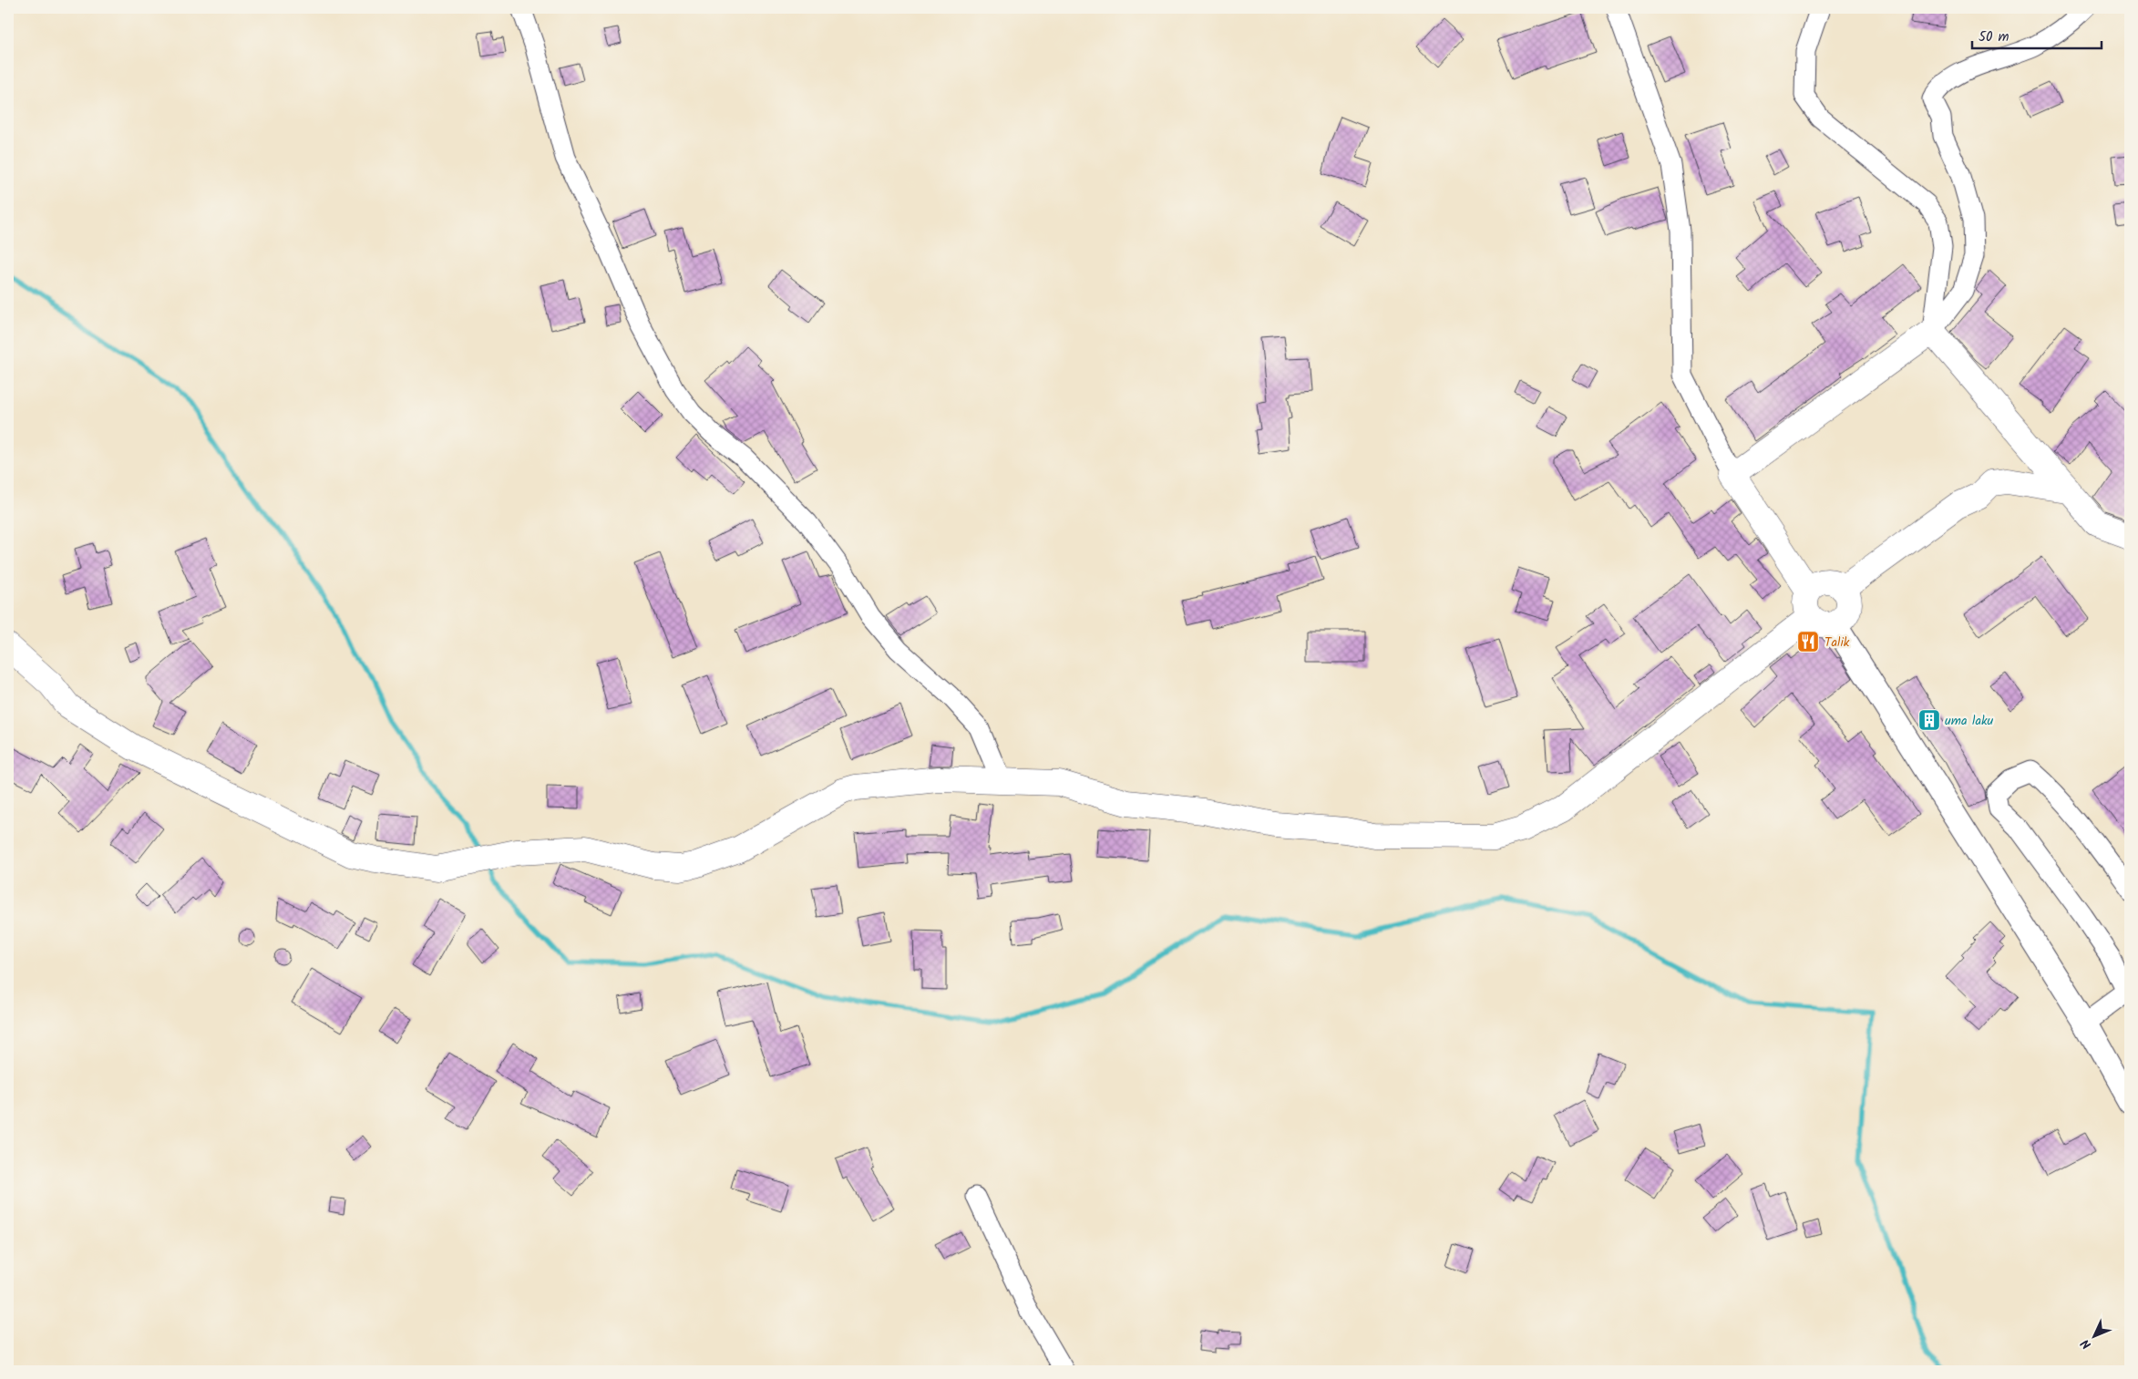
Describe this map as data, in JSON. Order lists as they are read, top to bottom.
{
  "places": {
    "restaurant": ["Talik"],
    "building": ["uma laku"]
  },
  "scale_bar": "50 m",
  "north": "bottom left"
}
